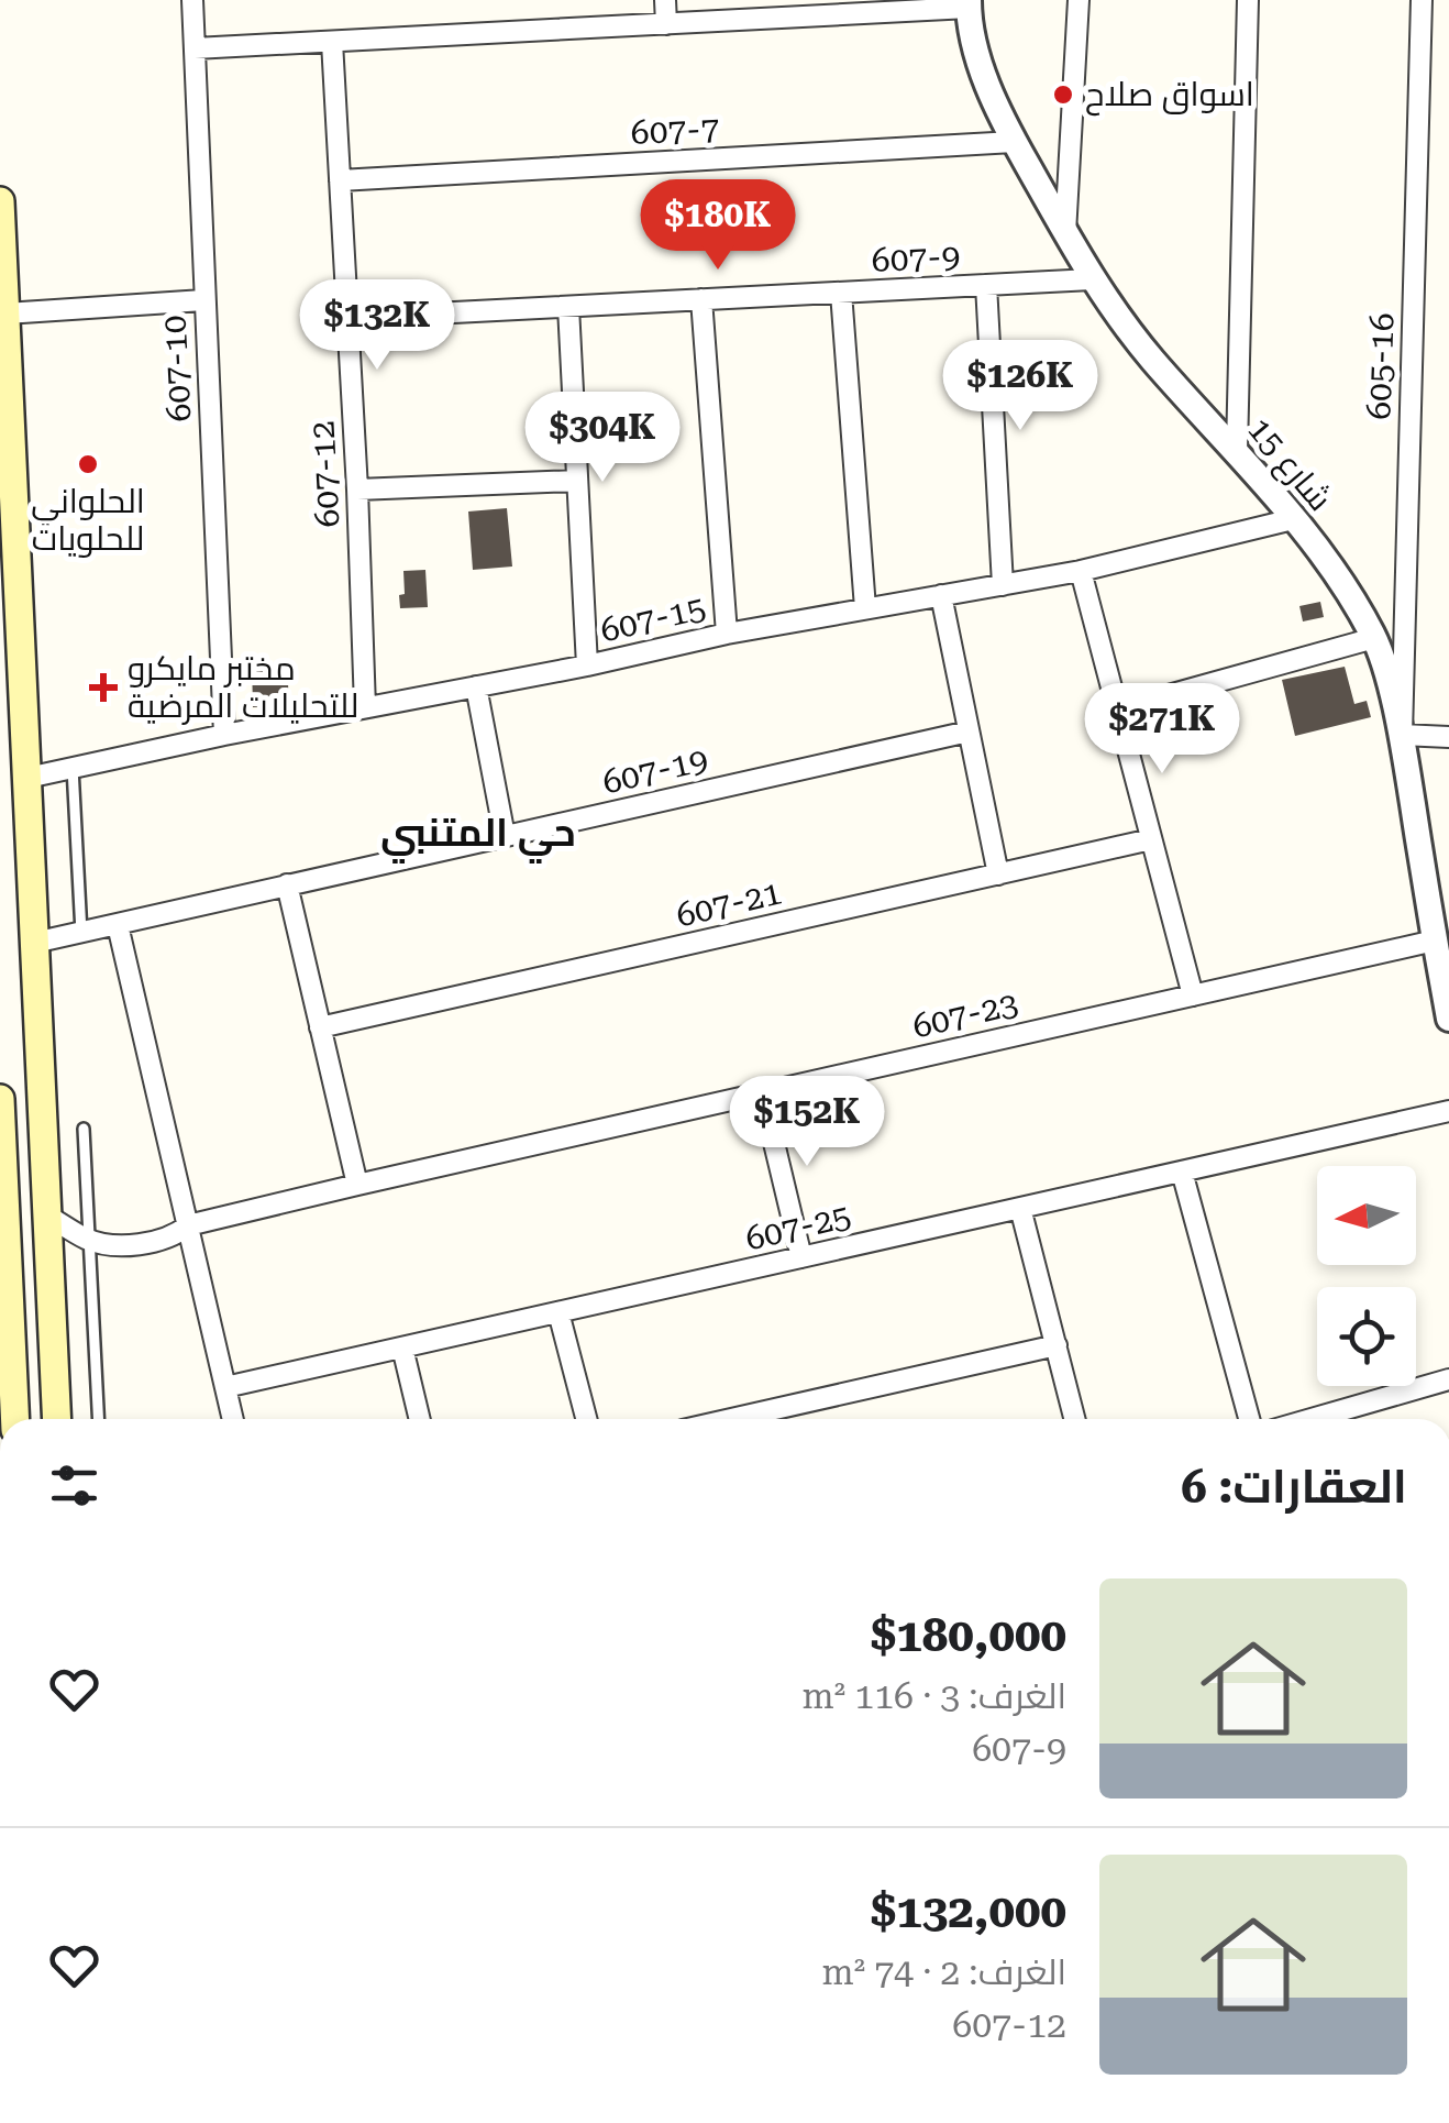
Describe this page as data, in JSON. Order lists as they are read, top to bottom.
{
  "streets": {
    "street": [
      "607-7",
      "607-9",
      "605-16",
      "607-10",
      "شارع 15",
      "607-12",
      "607-15",
      "607-19",
      "607-21",
      "607-23",
      "607-25"
    ]
  },
  "crossings": [
    ["607-7", "شارع 15"],
    ["607-7", "607-12"],
    ["607-9", "شارع 15"],
    ["607-9", "607-12"],
    ["605-16", "شارع 15"],
    ["607-10", "607-15"],
    ["شارع 15", "607-15"],
    ["شارع 15", "607-23"],
    ["607-12", "607-15"]
  ],
  "districts": ["حي المتنبي"],
  "places": {
    "other": ["اسواق صلاح", "الحلواني للحلويات"],
    "health": ["مختبر مايكرو للتحليلات المرضية"]
  },
  "north": "left",
  "page": {
    "price": [
      "$180K",
      "$132K",
      "$126K",
      "$304K",
      "$271K",
      "$152K"
    ],
    "heading": "العقارات: 6",
    "list": [
      {
        "name": "$180,000",
        "note": "الغرف: 3 · 116 m² · 607-9"
      },
      {
        "name": "$132,000",
        "note": "الغرف: 2 · 74 m² · 607-12"
      }
    ]
  }
}
